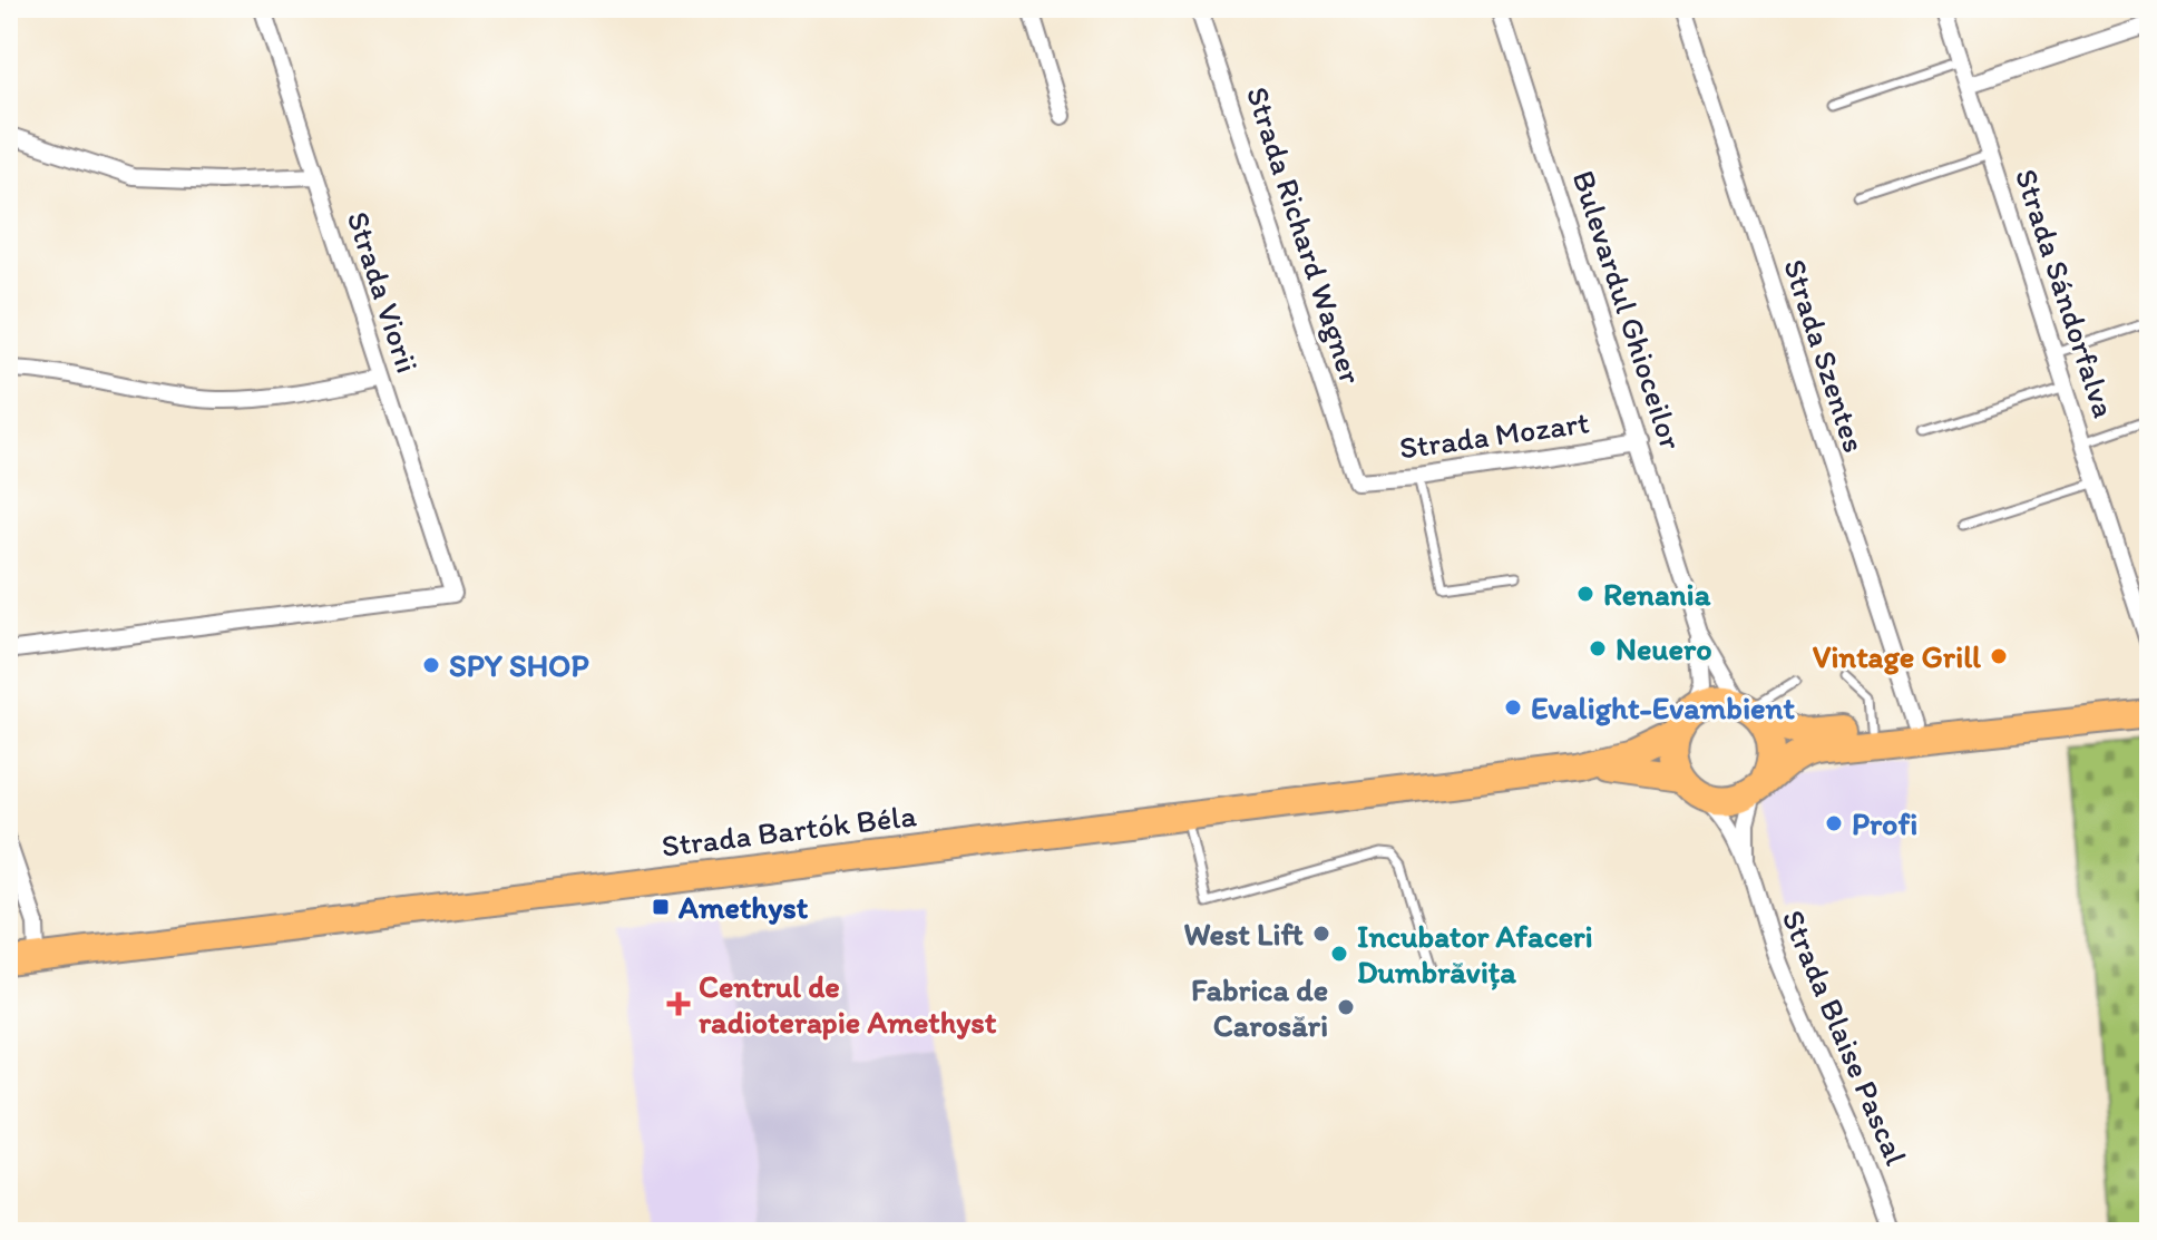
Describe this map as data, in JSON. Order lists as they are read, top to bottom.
{
  "streets": {
    "main road": ["Strada Bartók Béla"],
    "street": [
      "Strada Richard Wagner",
      "Strada Viorii",
      "Strada Sándorfalva",
      "Bulevardul Ghioceilor",
      "Strada Szentes",
      "Strada Mozart",
      "Strada Blaise Pascal"
    ]
  },
  "crossings": [
    ["Strada Richard Wagner", "Strada Mozart"],
    ["Bulevardul Ghioceilor", "Strada Mozart"],
    ["Bulevardul Ghioceilor", "Strada Bartók Béla"],
    ["Bulevardul Ghioceilor", "Strada Blaise Pascal"],
    ["Strada Bartók Béla", "Strada Blaise Pascal"]
  ],
  "places": {
    "other": [
      "Renania",
      "Neuero",
      "Vintage Grill",
      "SPY SHOP",
      "Evalight-Evambient",
      "Profi",
      "West Lift",
      "Incubator Afaceri Dumbrăvița",
      "Fabrica de Carosări"
    ],
    "transit": ["Amethyst"],
    "health": ["Centrul de radioterapie Amethyst"]
  }
}
